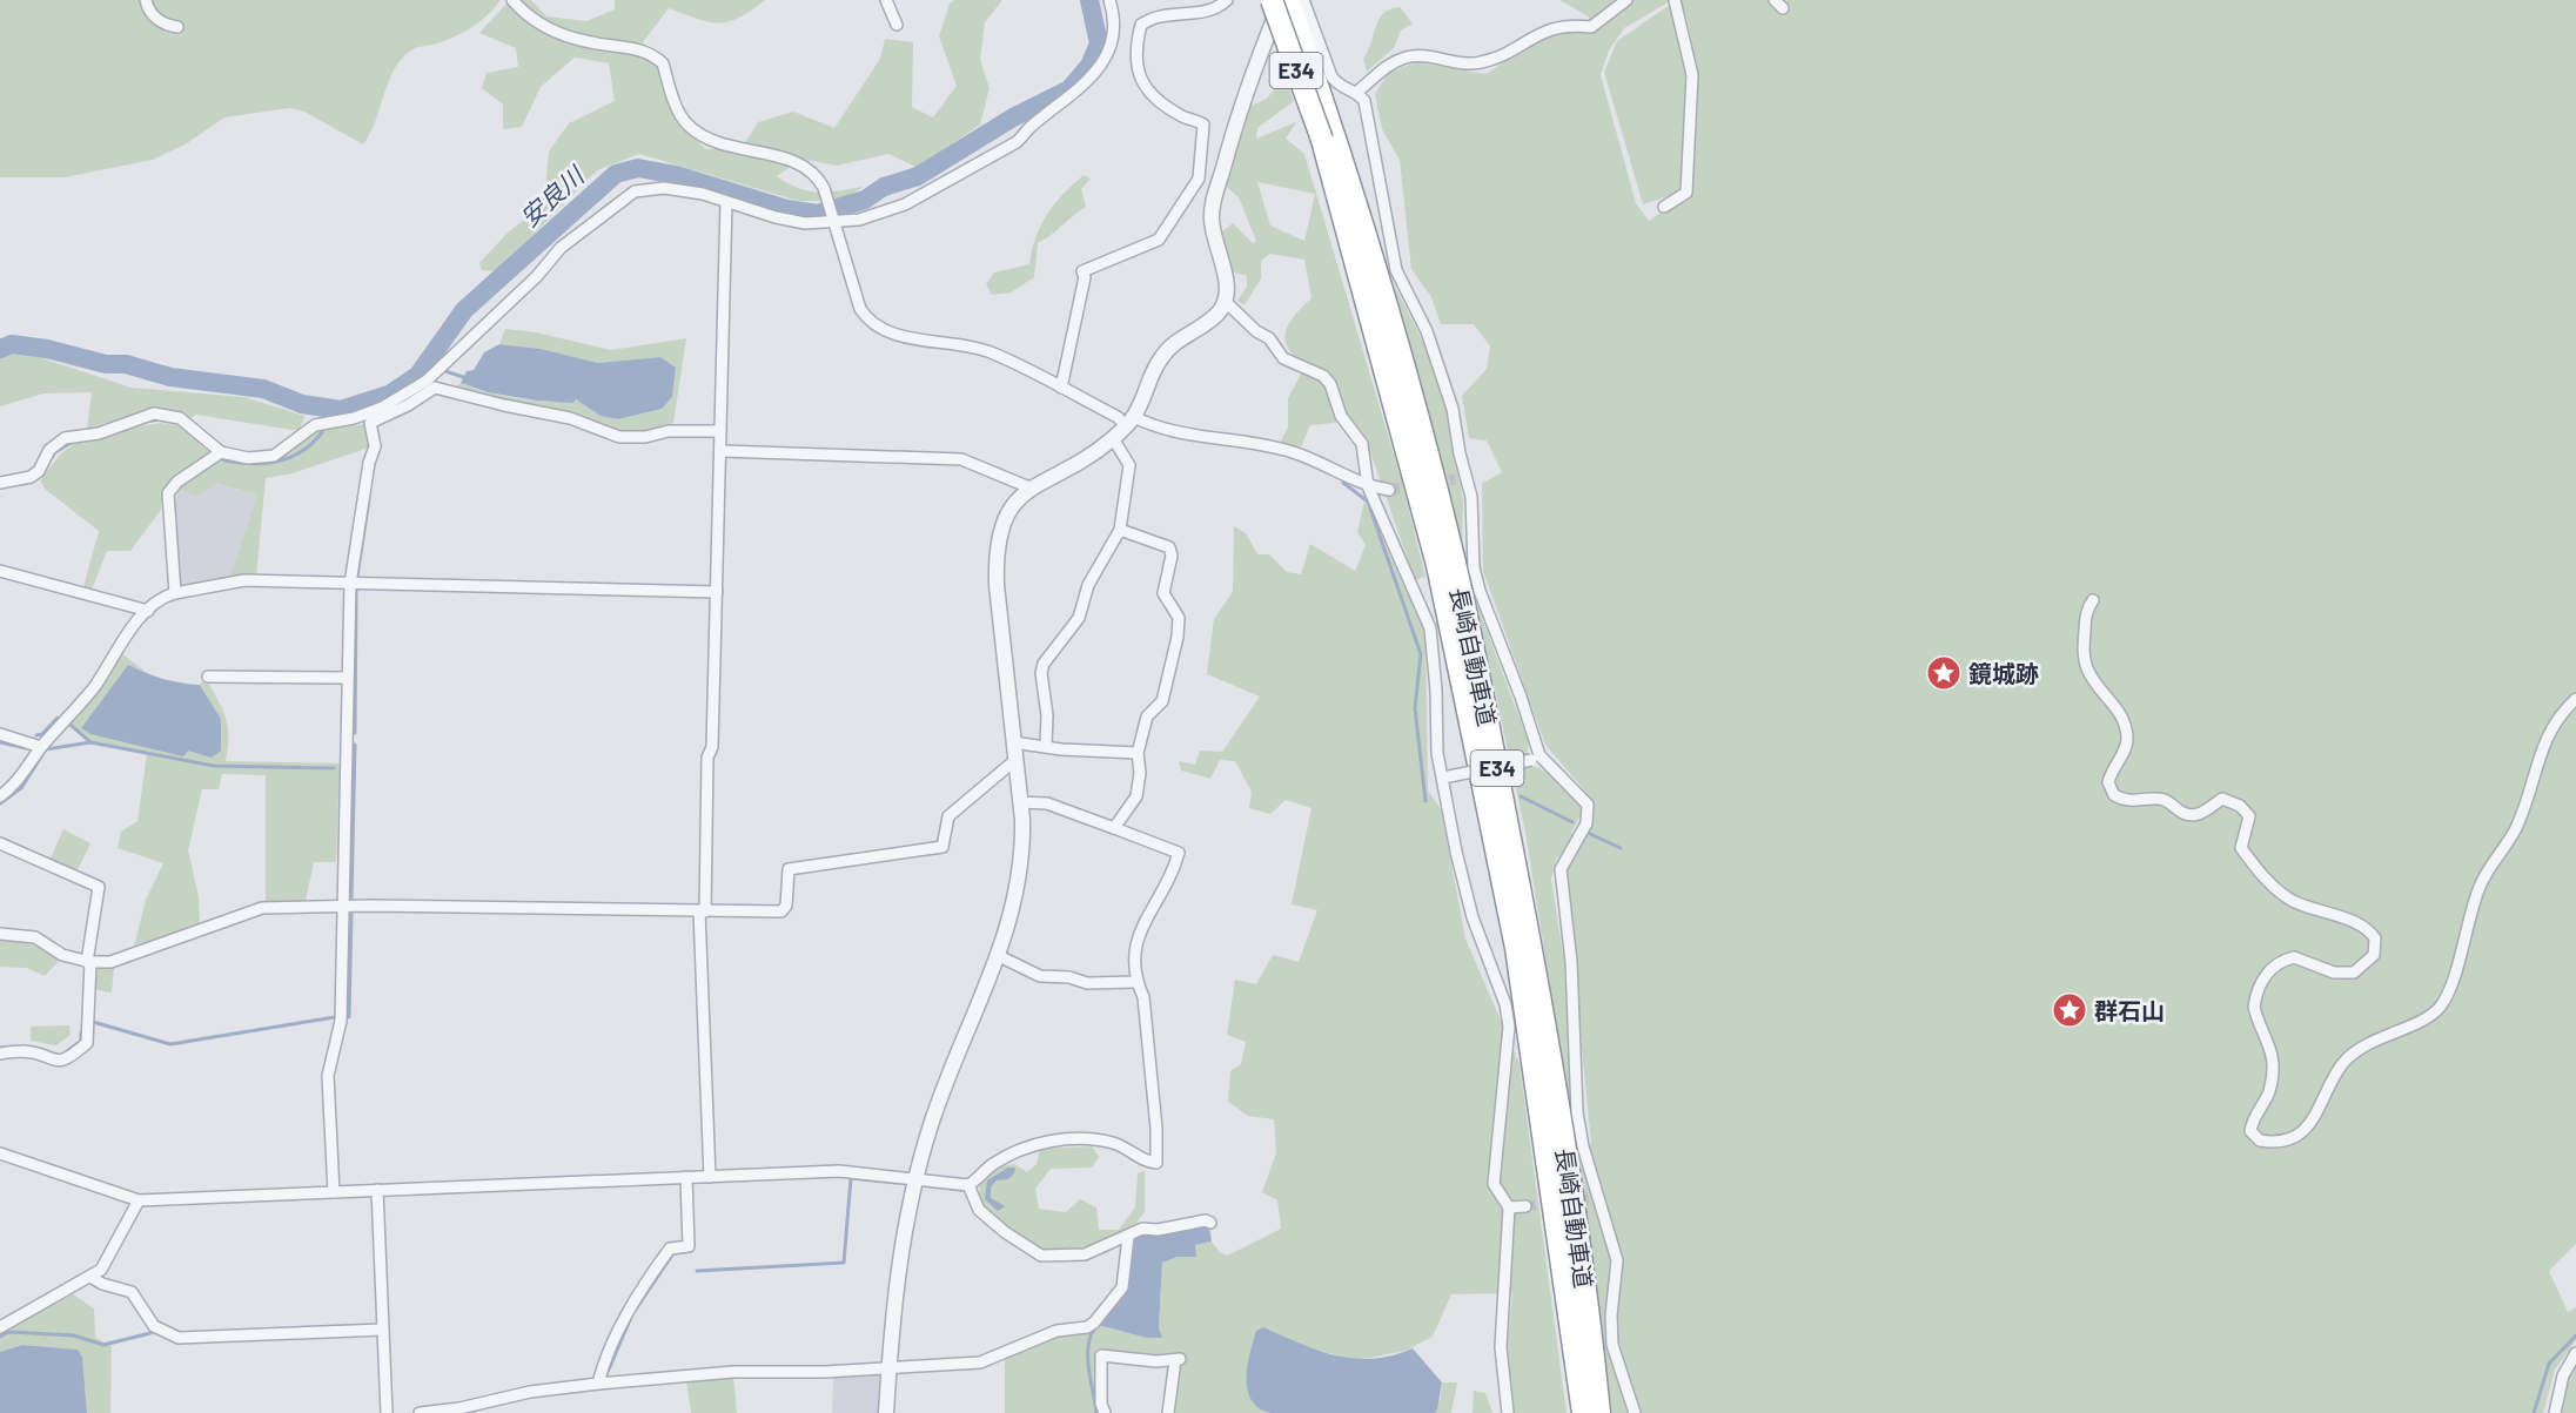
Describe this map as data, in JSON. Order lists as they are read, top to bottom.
{
  "streets": {
    "highway": ["E34", "長崎自動車道"]
  },
  "water": ["安良川"],
  "places": {
    "place": ["鏡城跡", "群石山"]
  }
}
